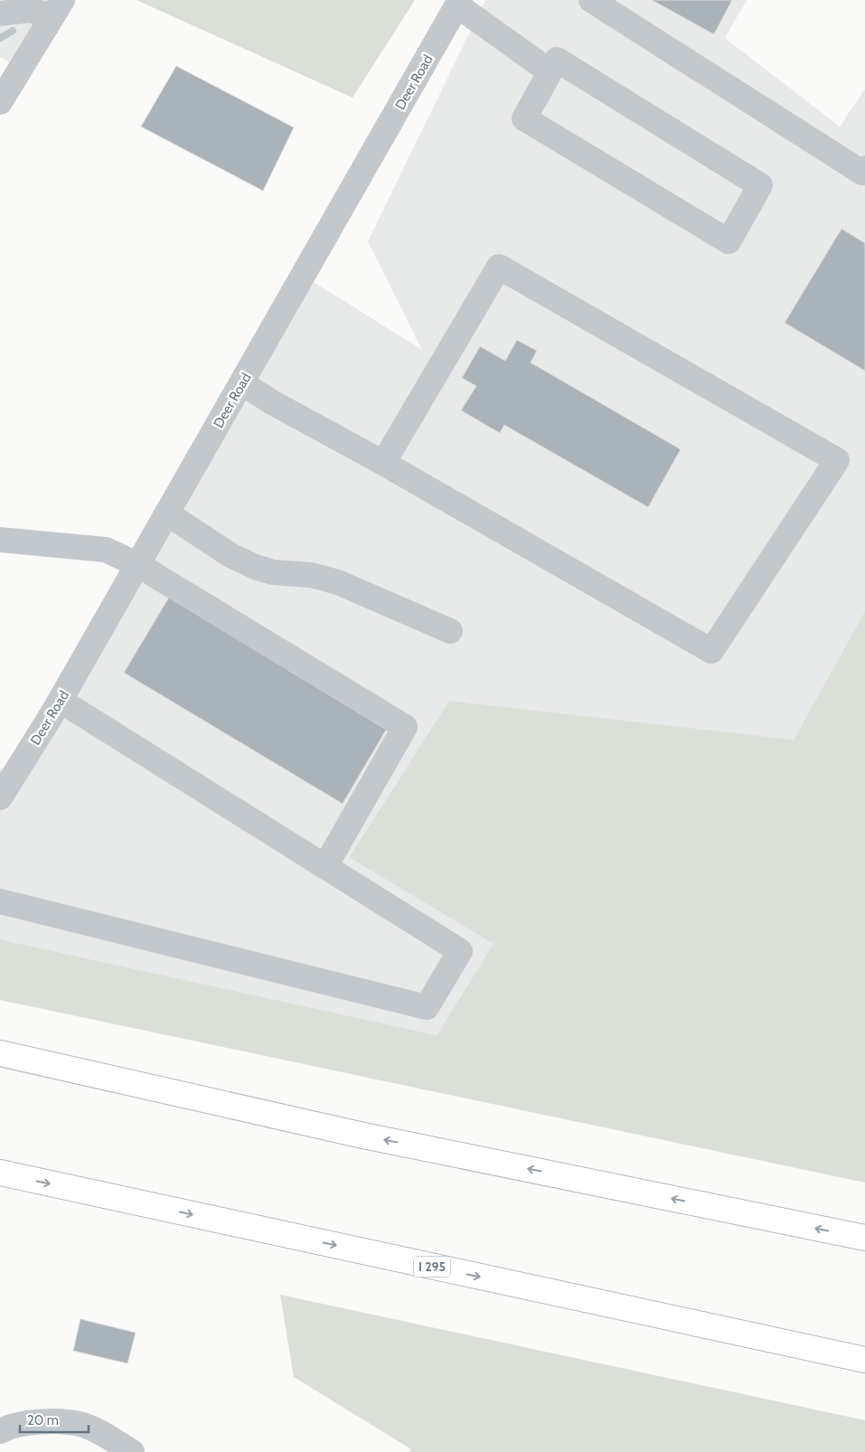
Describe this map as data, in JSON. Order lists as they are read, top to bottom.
{
  "streets": {
    "highway": ["I 295"],
    "street": ["Deer Road"]
  },
  "scale_bar": "20 m"
}
